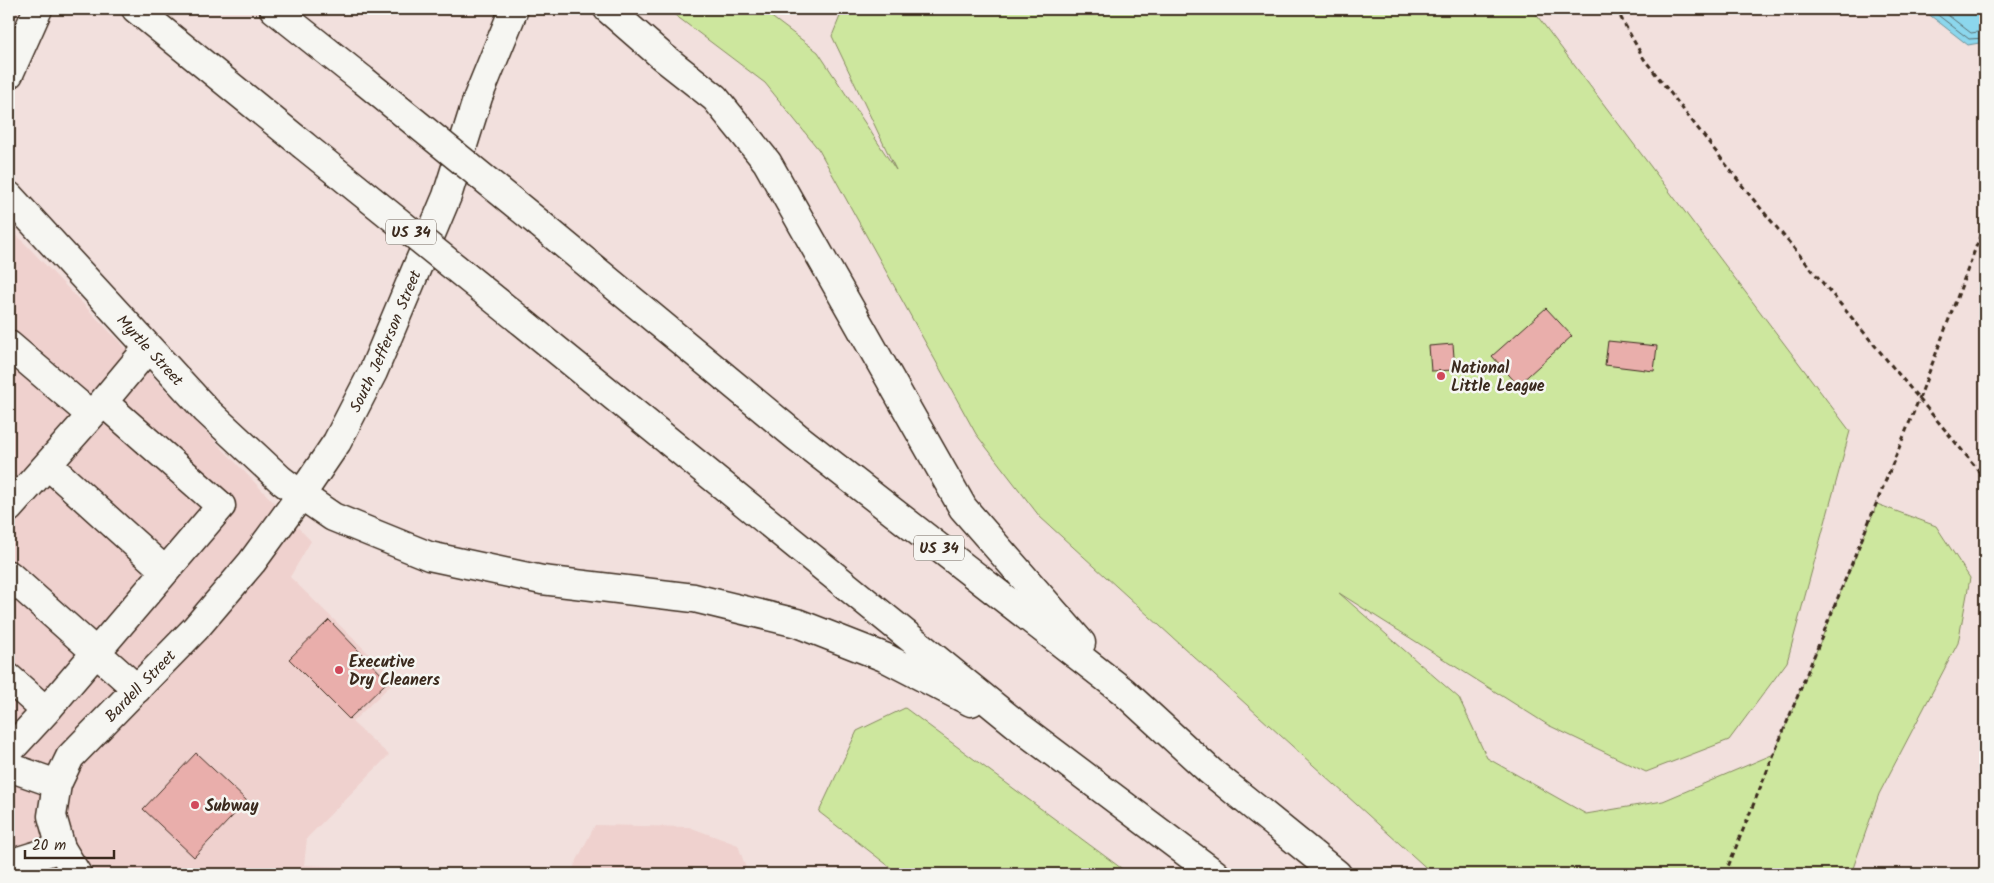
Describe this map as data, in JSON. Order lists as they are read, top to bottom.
{
  "streets": {
    "main road": [
      "US 34",
      "South Jefferson Street",
      "Myrtle Street",
      "Bardell Street"
    ]
  },
  "crossings": [
    ["US 34", "Myrtle Street"],
    ["South Jefferson Street", "Myrtle Street"],
    ["South Jefferson Street", "Bardell Street"],
    ["Myrtle Street", "Bardell Street"]
  ],
  "places": ["National Little League", "Executive Dry Cleaners", "Subway"],
  "scale_bar": "20 m"
}
